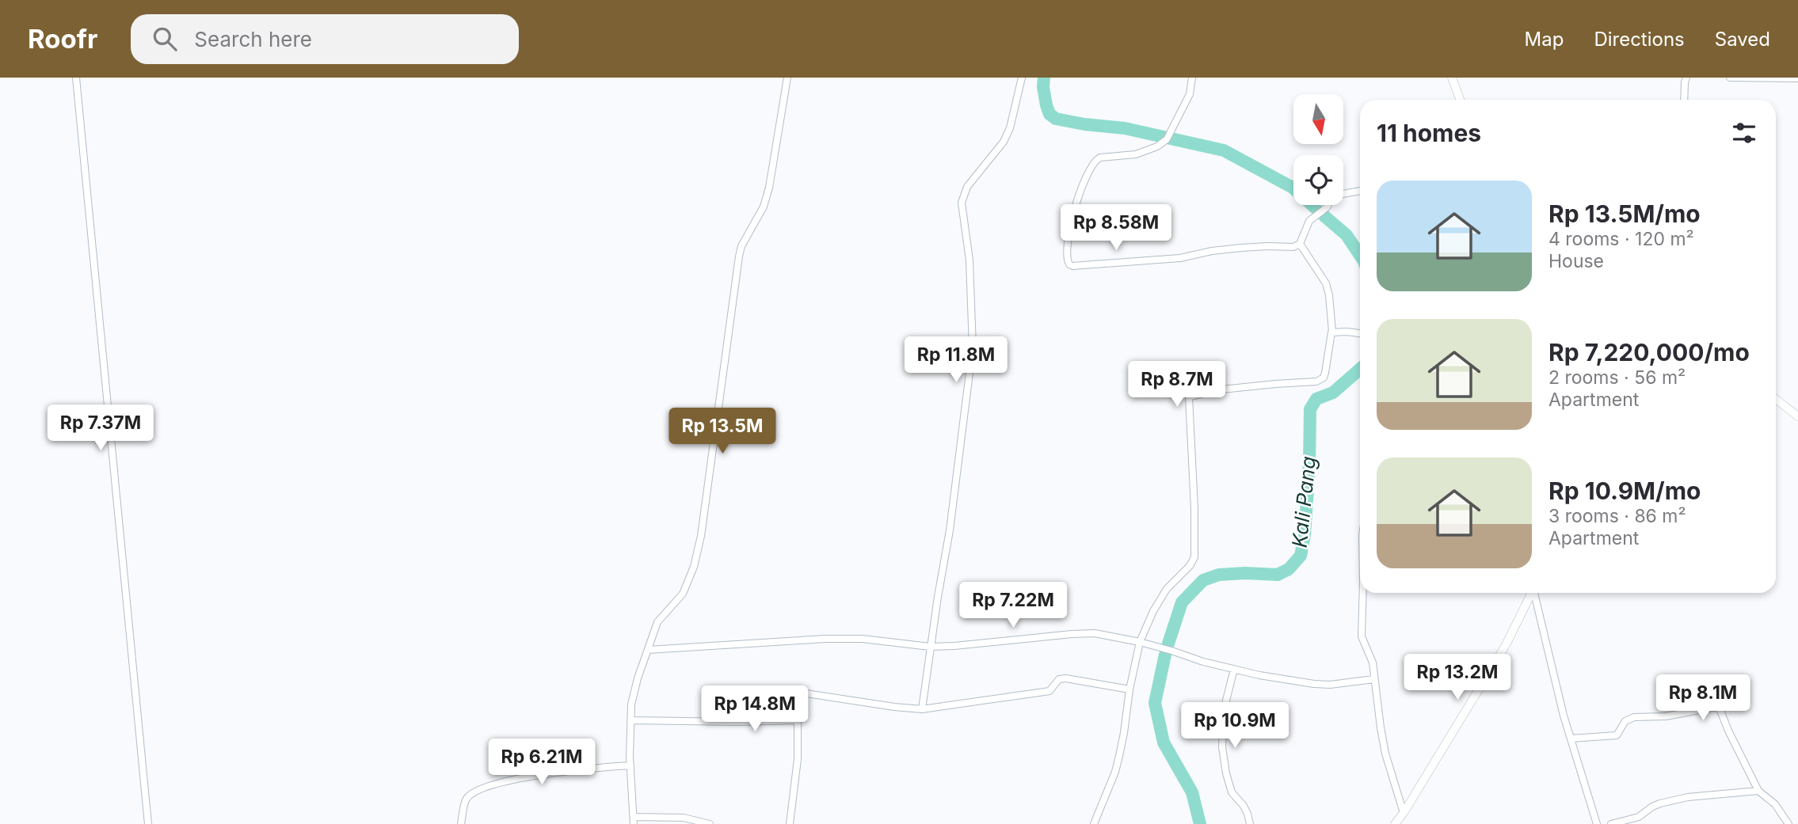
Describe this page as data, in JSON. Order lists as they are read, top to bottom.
{
  "water": ["Kali Pang"],
  "north": "bottom",
  "page": {
    "header": "Roofr",
    "search": "Search here",
    "nav": ["Map", "Directions", "Saved"],
    "heading": "11 homes",
    "list": [
      {
        "name": "Rp 13.5M/mo",
        "note": "4 rooms · 120 m² · House"
      },
      {
        "name": "Rp 7,220,000/mo",
        "note": "2 rooms · 56 m² · Apartment"
      },
      {
        "name": "Rp 10.9M/mo",
        "note": "3 rooms · 86 m² · Apartment"
      }
    ],
    "price": [
      "Rp 8.58M",
      "Rp 11.8M",
      "Rp 8.7M",
      "Rp 7.37M",
      "Rp 13.5M",
      "Rp 7.22M",
      "Rp 13.2M",
      "Rp 8.1M",
      "Rp 14.8M",
      "Rp 10.9M",
      "Rp 6.21M"
    ]
  }
}
